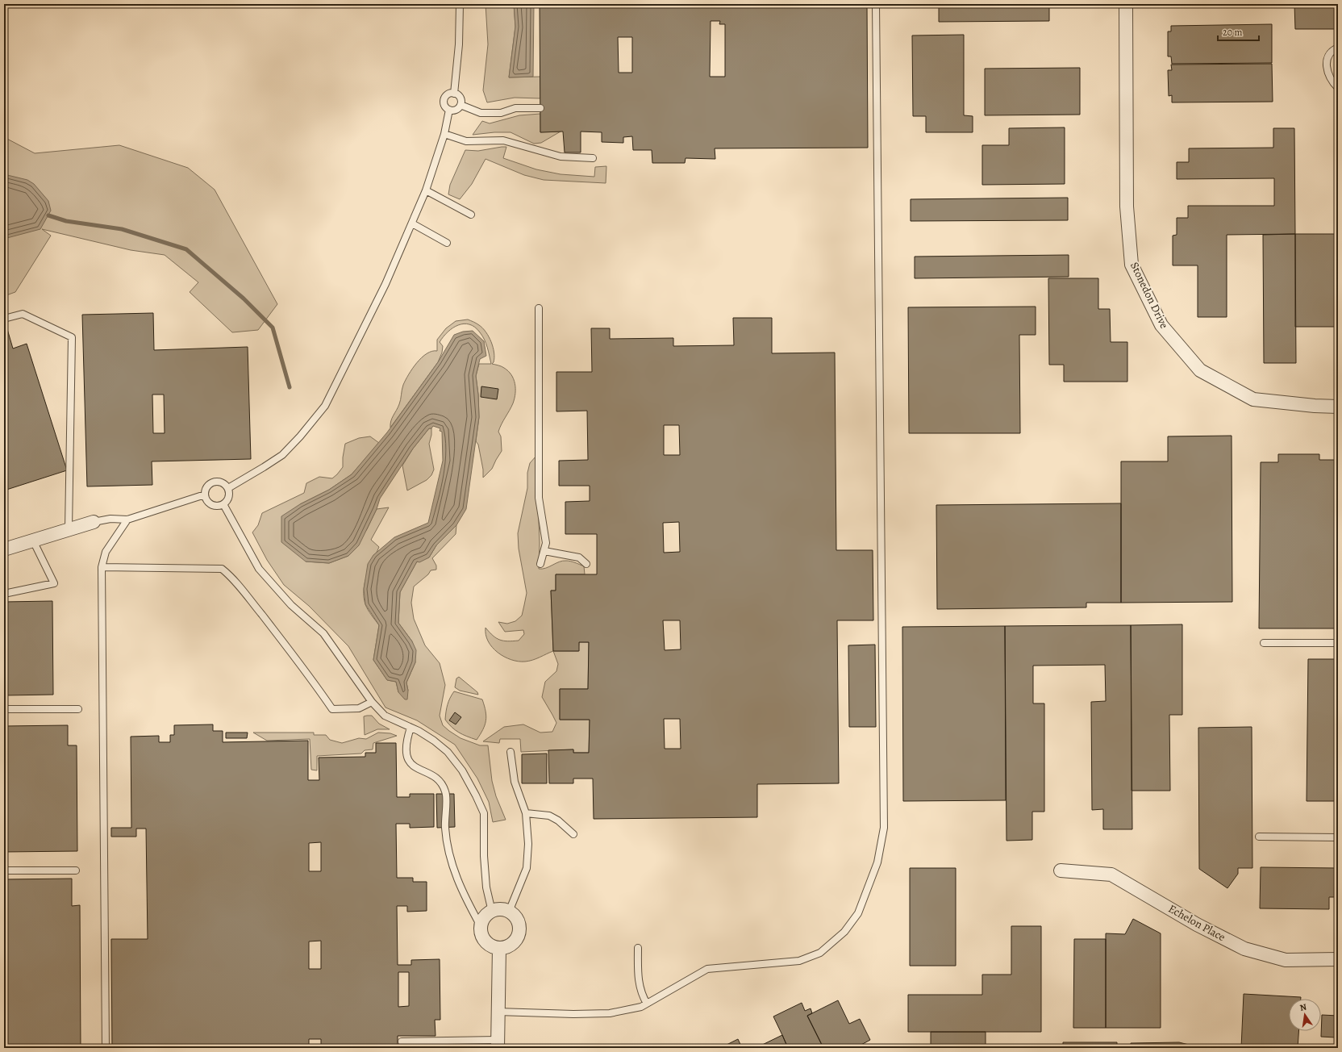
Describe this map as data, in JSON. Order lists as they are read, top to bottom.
{
  "streets": {
    "street": ["Stonedon Drive", "Echelon Place"]
  },
  "scale_bar": "20 m",
  "north": "top"
}
